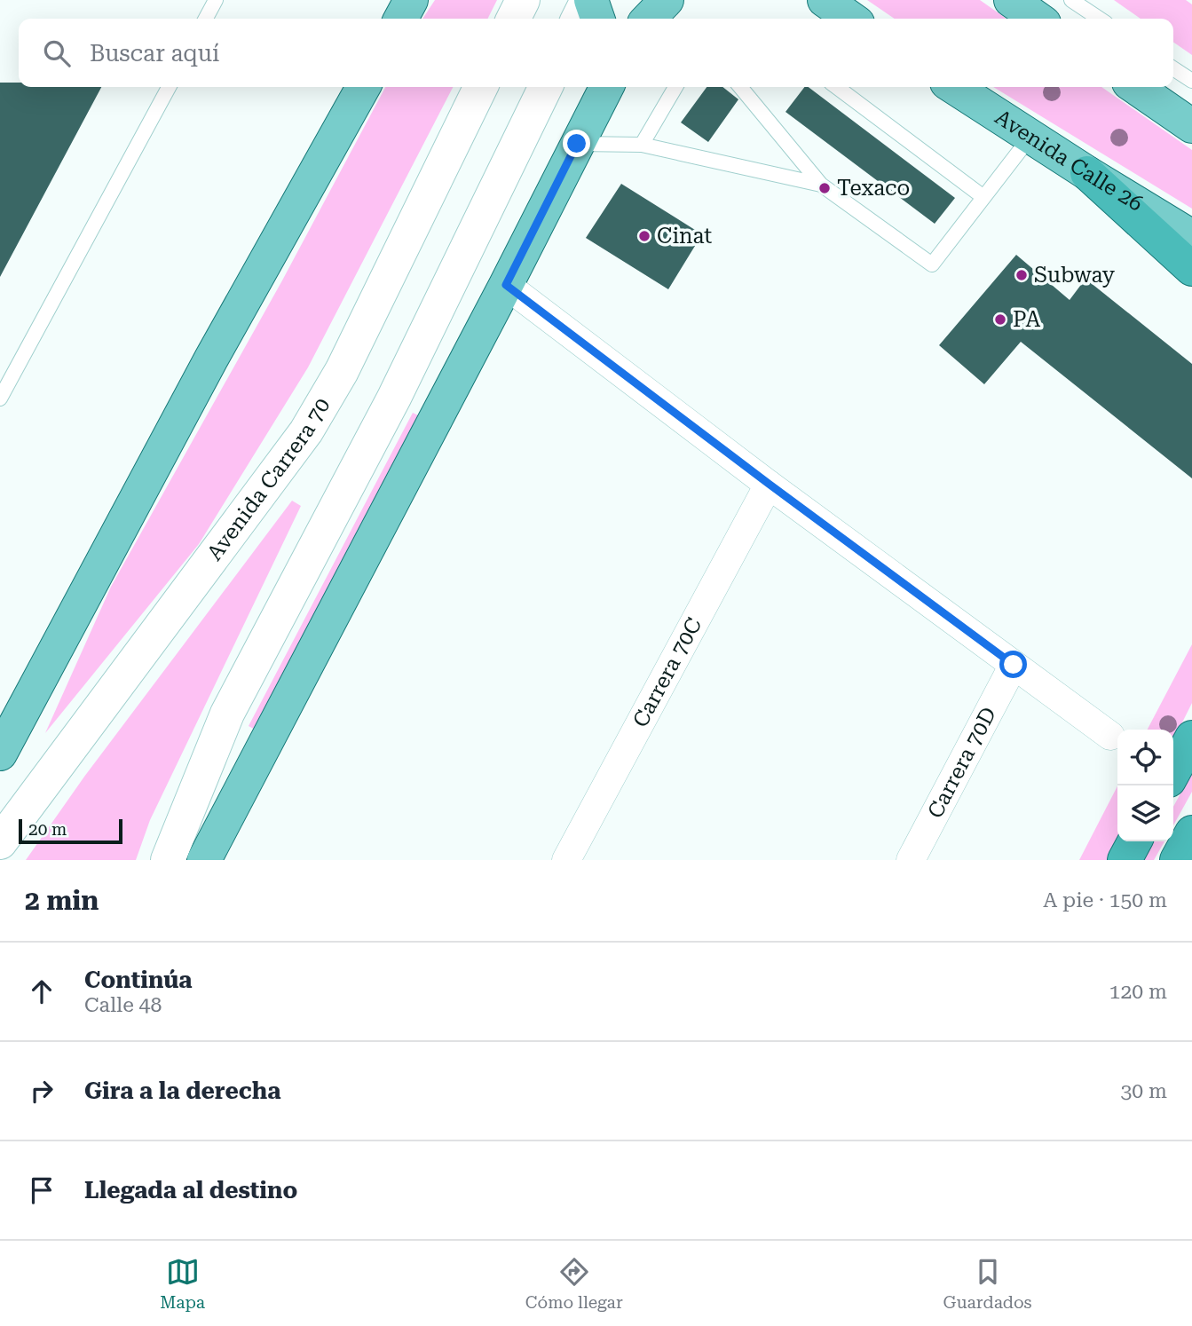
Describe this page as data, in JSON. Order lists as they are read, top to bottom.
{
  "streets": {
    "main road": ["Avenida Calle 26", "Avenida Carrera 70"],
    "street": ["Carrera 70C", "Carrera 70D"]
  },
  "places": [
    "Texaco",
    "Cinat",
    "Subway",
    "PA"
  ],
  "scale_bar": "20 m",
  "page": {
    "search": "Buscar aquí",
    "scale": "20 m",
    "heading": ["2 min", "A pie · 150 m"],
    "list": [
      ["Continúa", "Calle 48", "120 m"],
      ["Gira a la derecha", "30 m"],
      "Llegada al destino"
    ],
    "nav": ["Mapa", "Cómo llegar", "Guardados"]
  }
}
